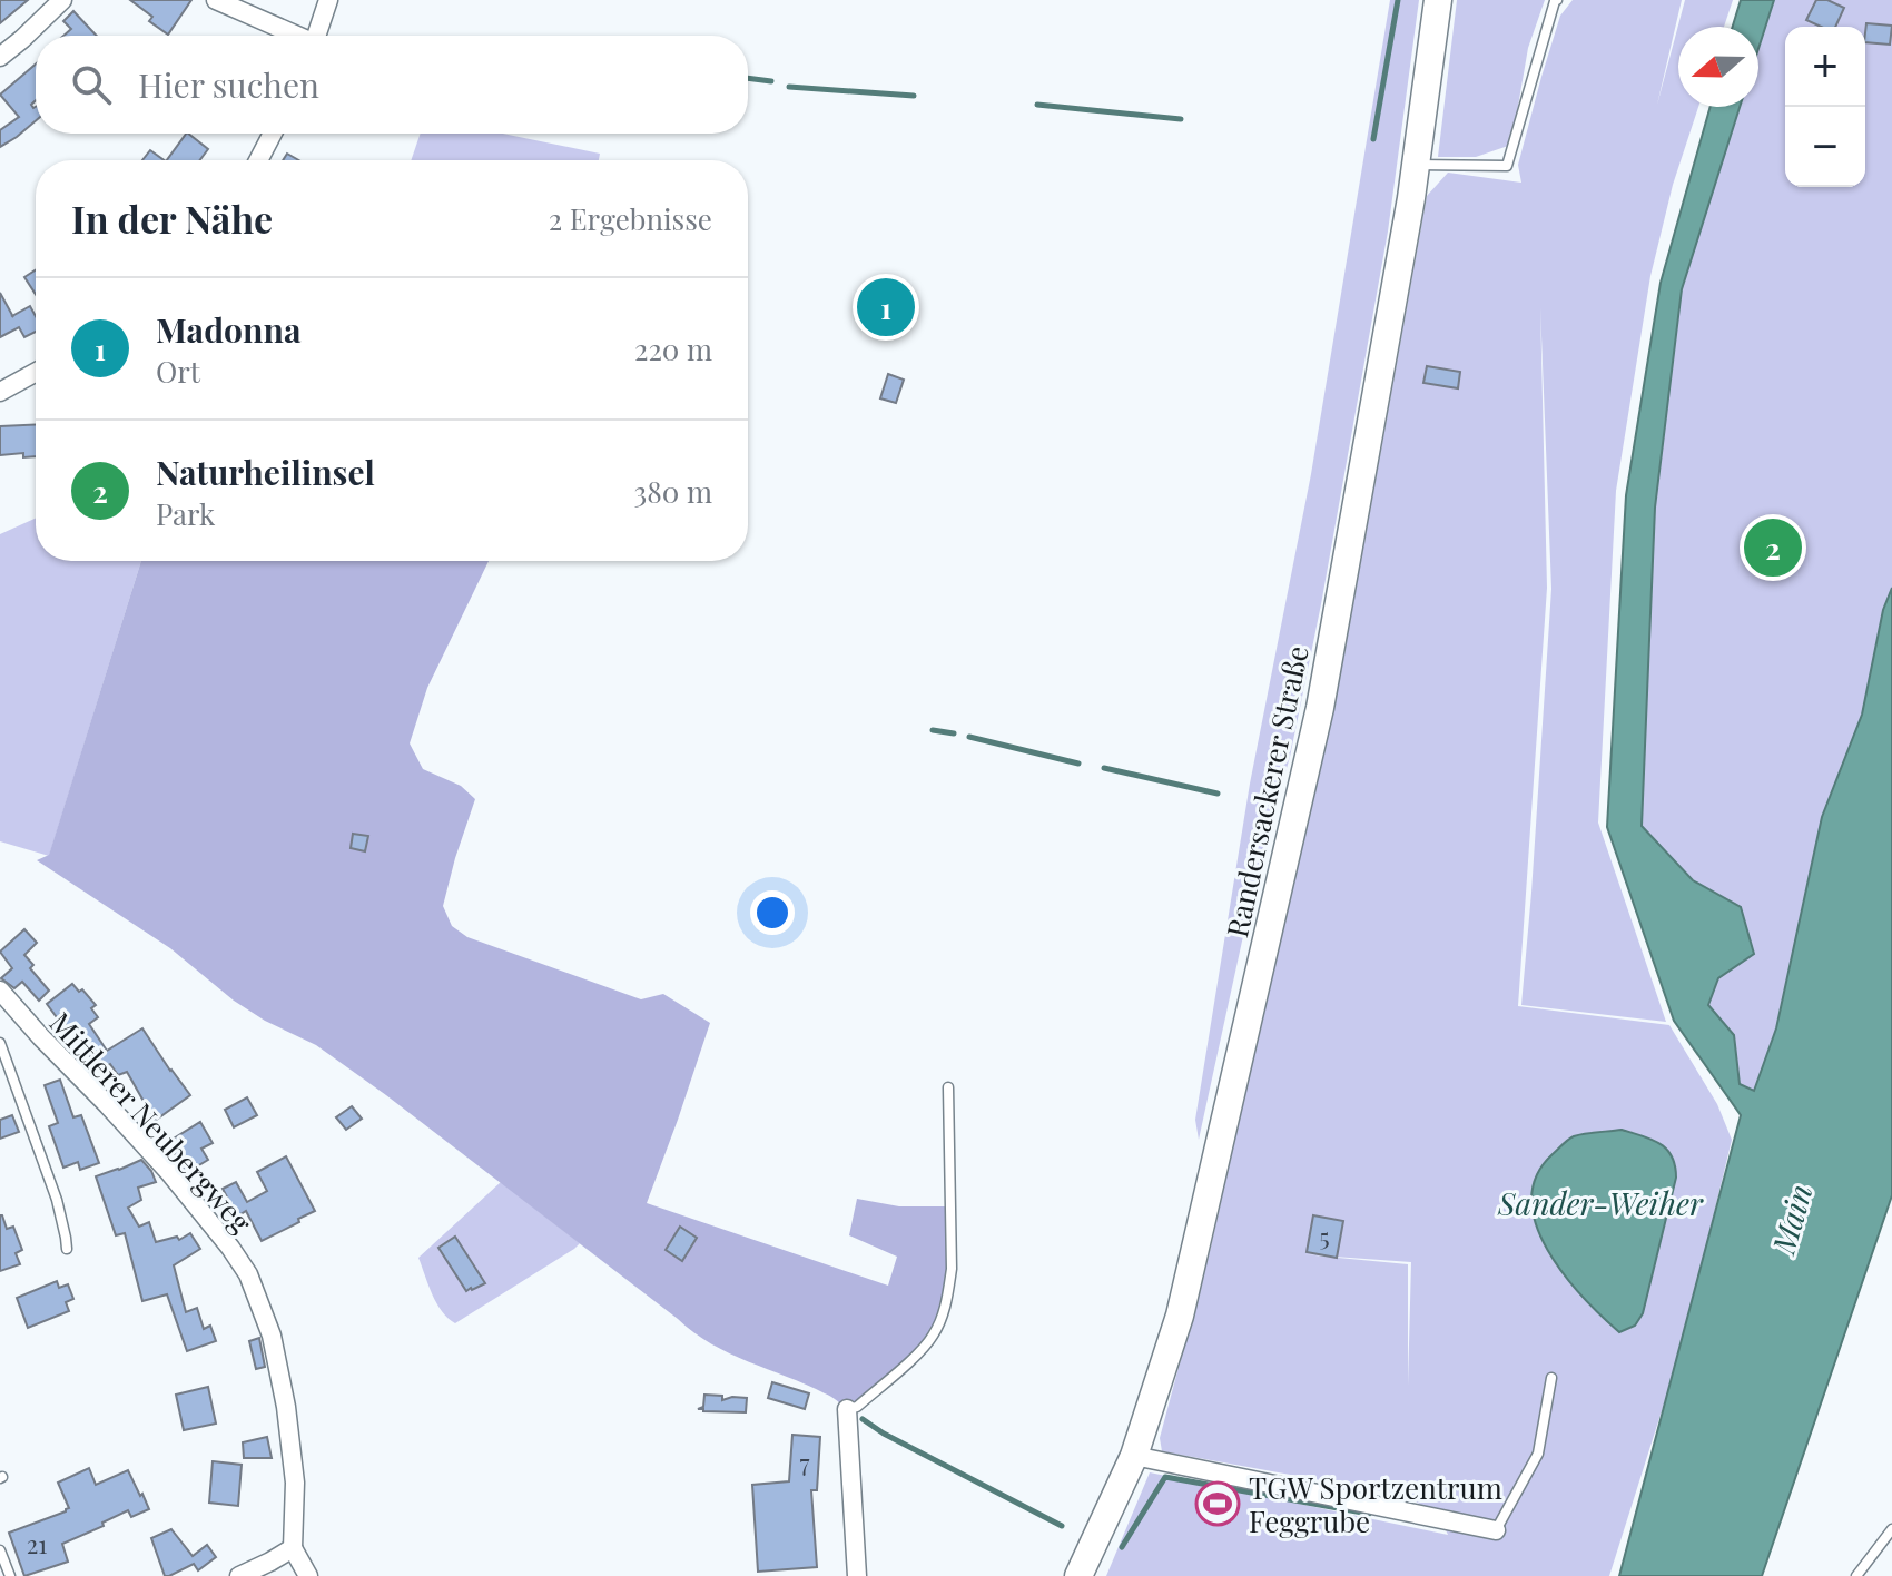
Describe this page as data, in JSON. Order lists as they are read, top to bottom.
{
  "streets": {
    "main road": ["Randersackerer Straße"],
    "street": ["Mittlerer Neubergweg"]
  },
  "water": ["Sander-Weiher", "Main"],
  "places": {
    "sports": ["TGW Sportzentrum Feggrube"]
  },
  "house_numbers": ["5", "7", "21"],
  "north": "left",
  "page": {
    "map_buttons": ["+", "−"],
    "search": "Hier suchen",
    "heading": ["In der Nähe", "2 Ergebnisse"],
    "pins": ["1", "2"],
    "list": [
      {
        "mark": "1",
        "name": "Madonna",
        "note": "Ort",
        "value": "220 m"
      },
      {
        "mark": "2",
        "name": "Naturheilinsel",
        "note": "Park",
        "value": "380 m"
      }
    ]
  }
}
